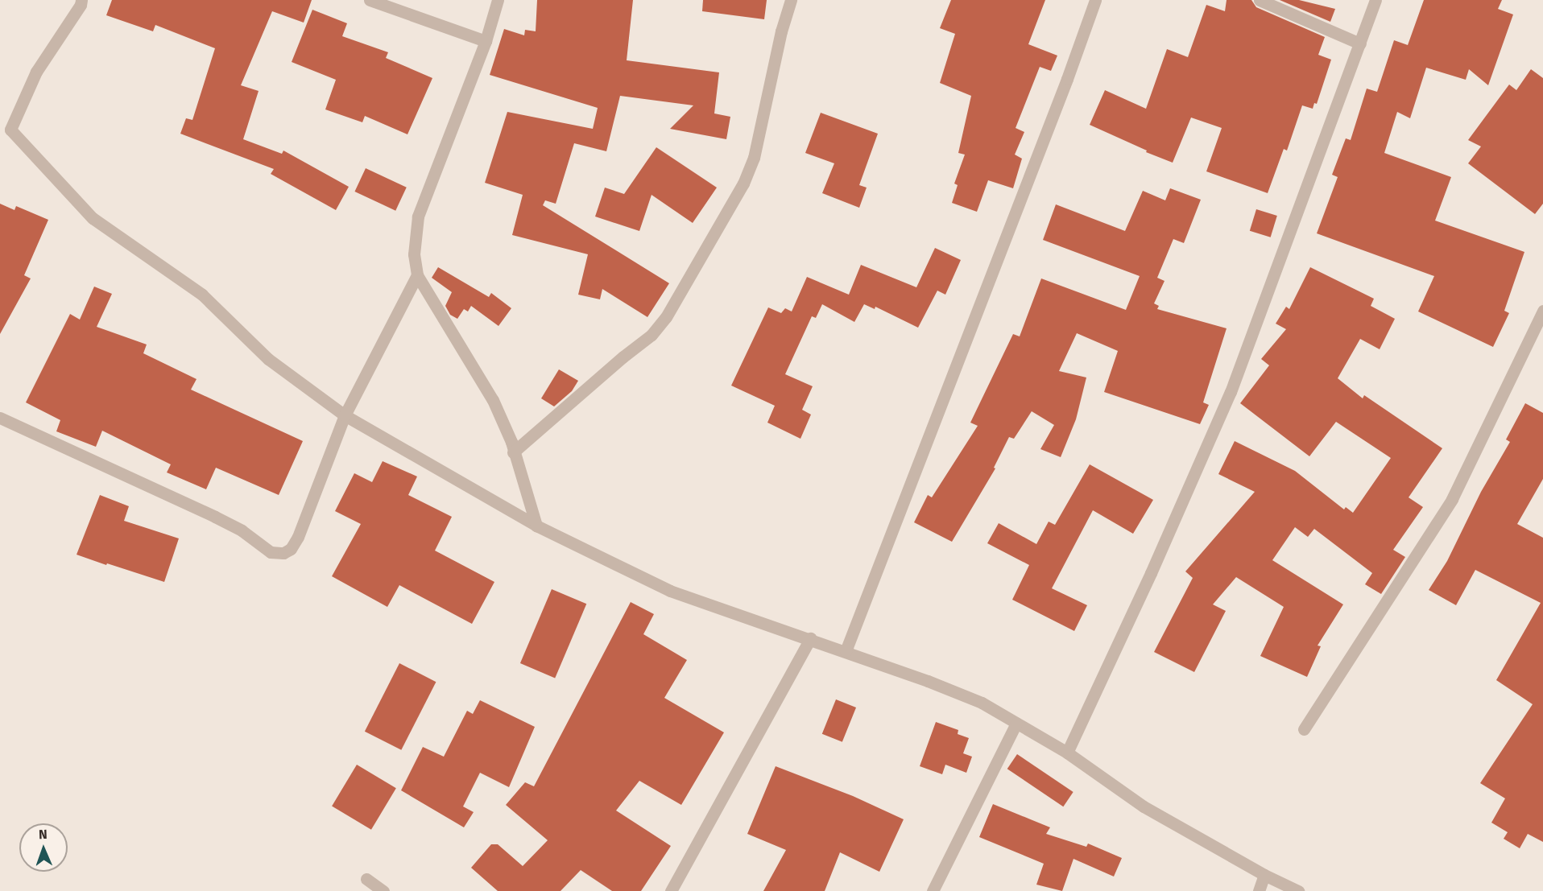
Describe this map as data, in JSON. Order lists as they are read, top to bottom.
{
  "north": "top"
}
